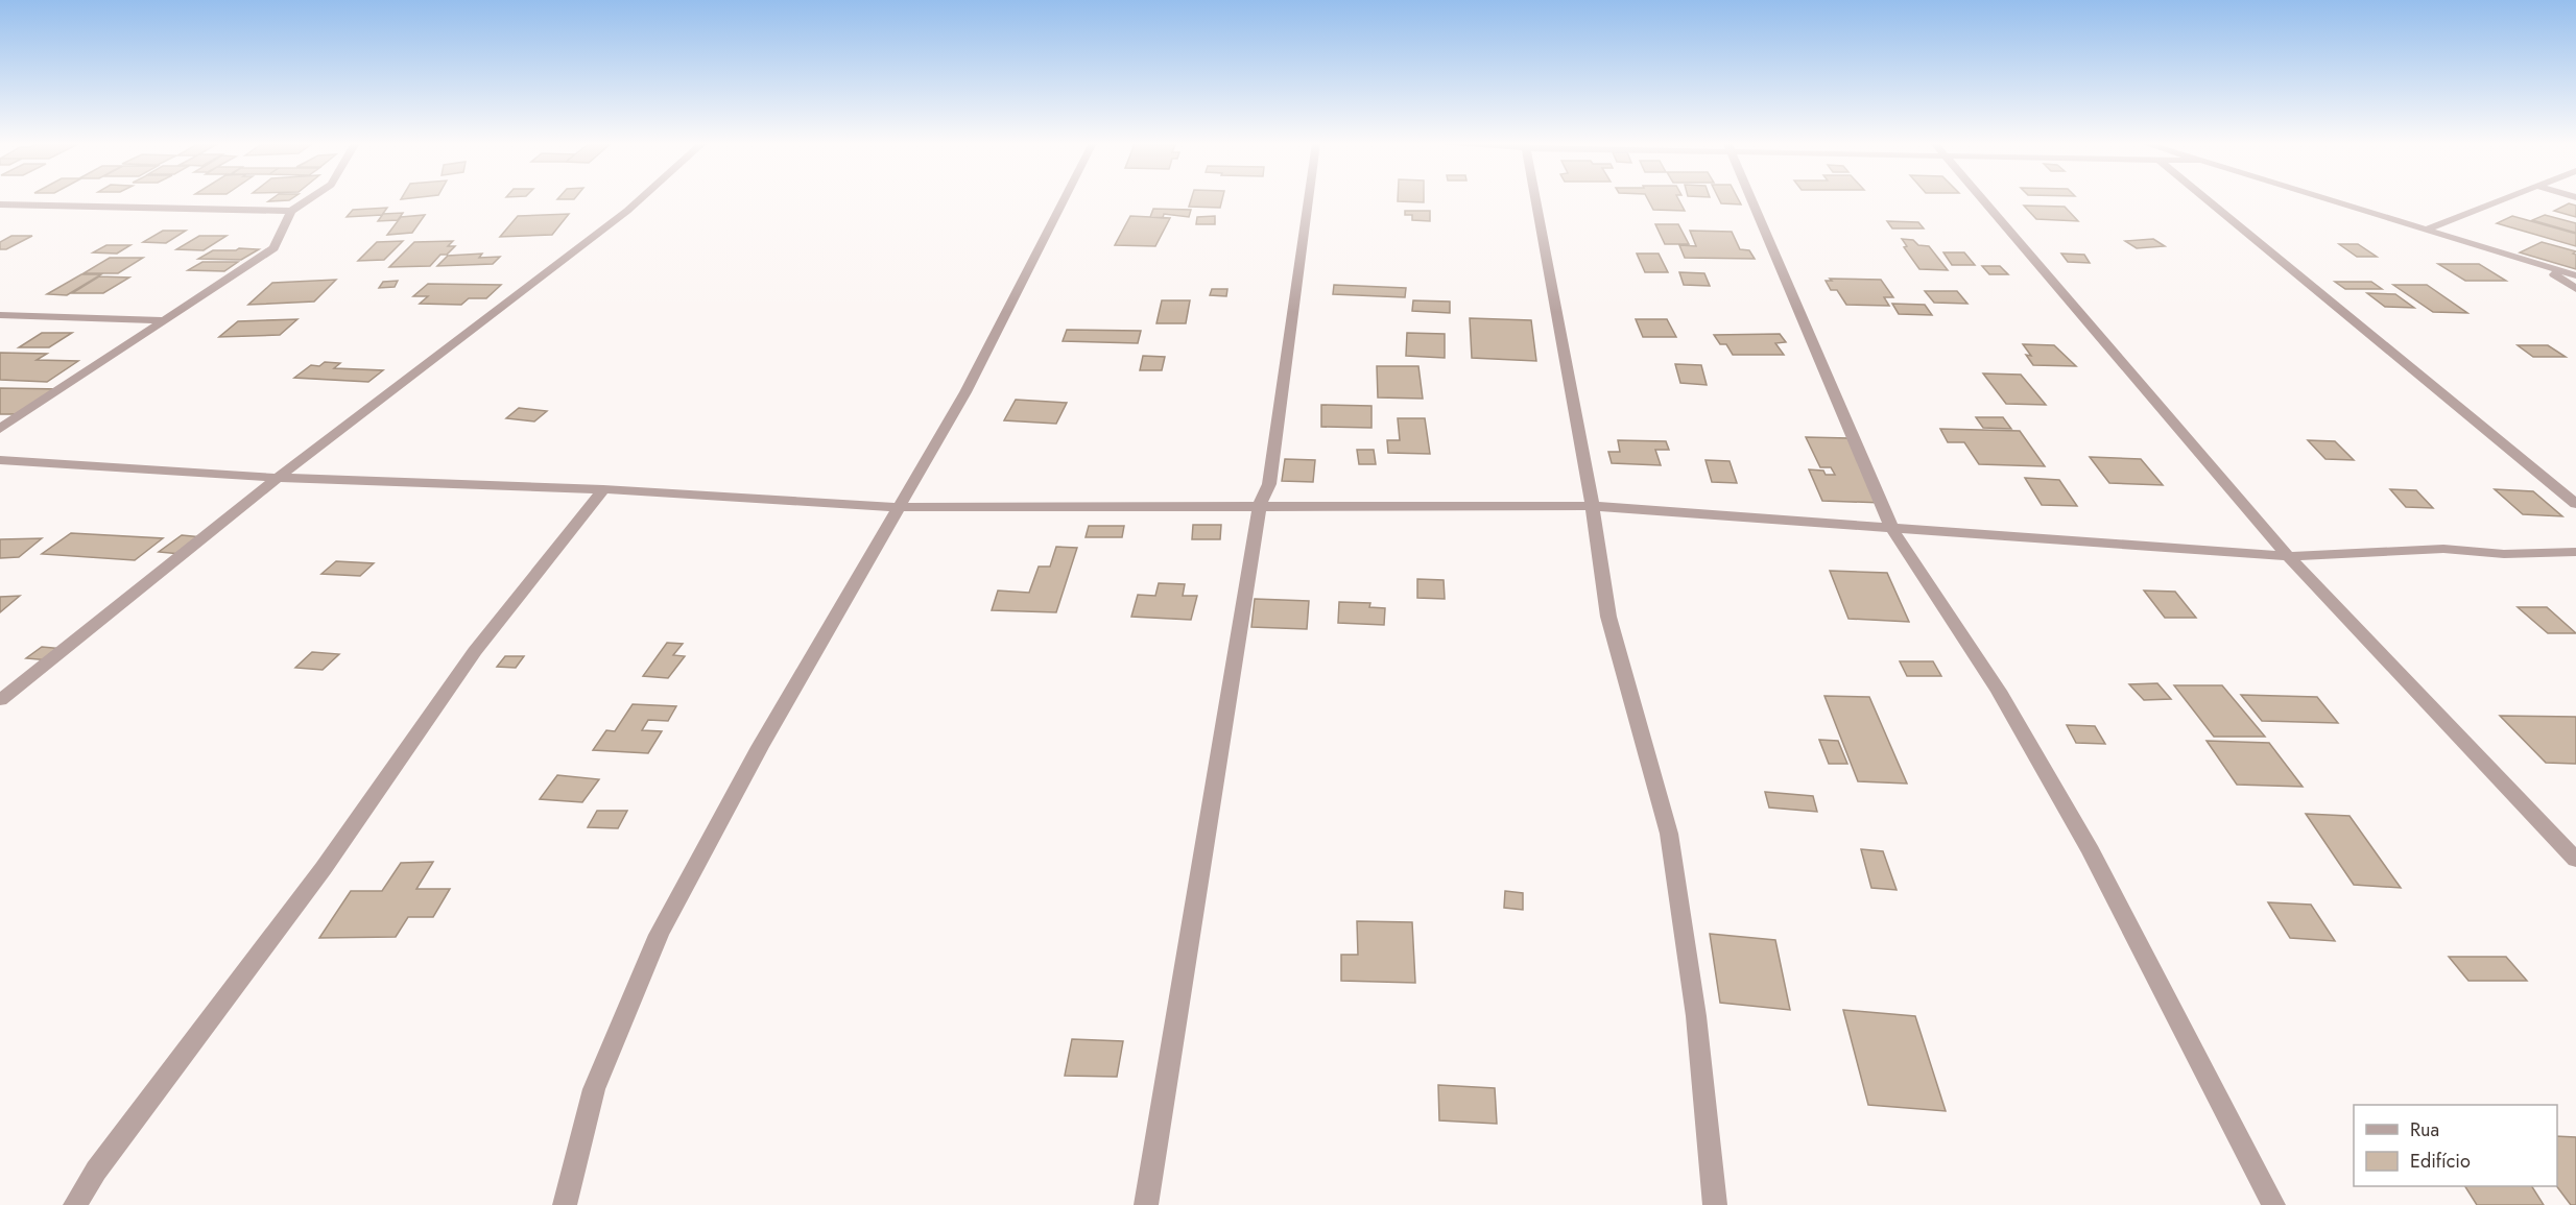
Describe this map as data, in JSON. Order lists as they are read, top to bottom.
{
  "legend": ["Rua", "Edifício"]
}
